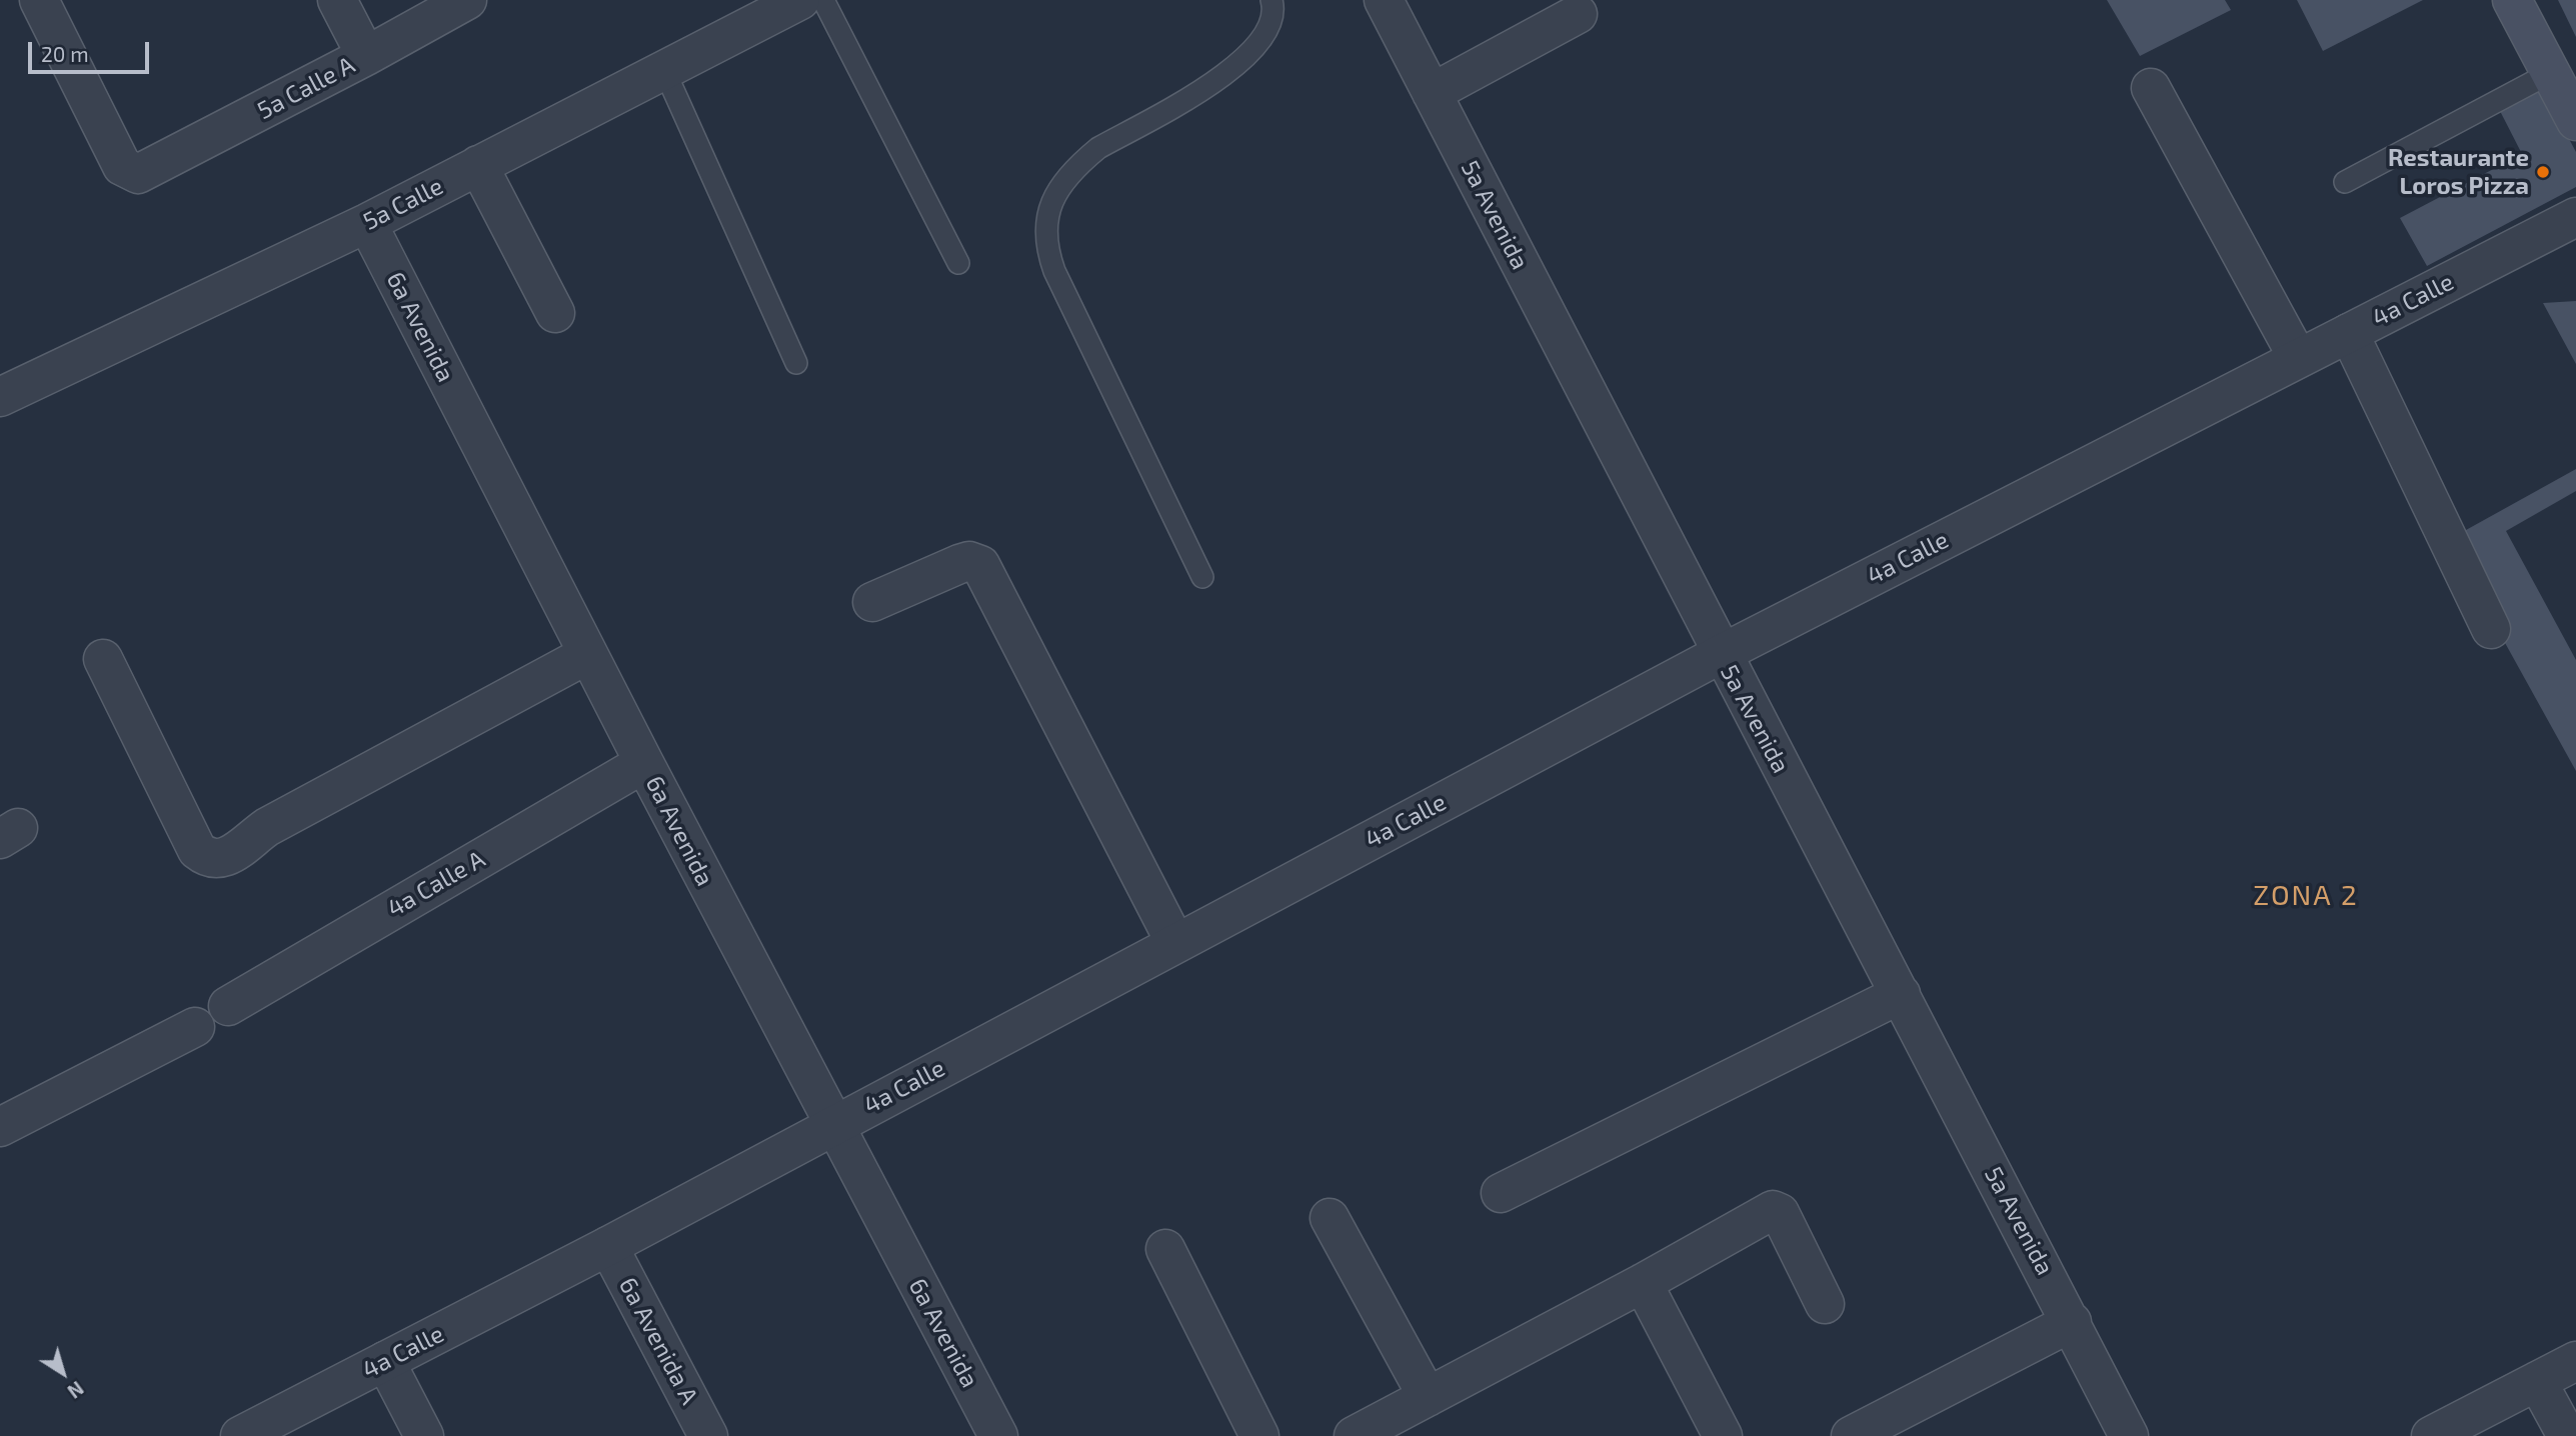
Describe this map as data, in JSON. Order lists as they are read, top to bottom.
{
  "streets": {
    "street": [
      "5a Calle A",
      "5a Calle",
      "5a Avenida",
      "4a Calle",
      "6a Avenida",
      "4a Calle A",
      "6a Avenida A"
    ]
  },
  "crossings": [
    ["5a Calle", "6a Avenida"],
    ["5a Avenida", "4a Calle"],
    ["4a Calle", "6a Avenida"],
    ["4a Calle", "6a Avenida A"],
    ["6a Avenida", "4a Calle A"]
  ],
  "districts": ["ZONA 2"],
  "places": ["Restaurante Loros Pizza"],
  "scale_bar": "20 m",
  "north": "bottom right"
}
